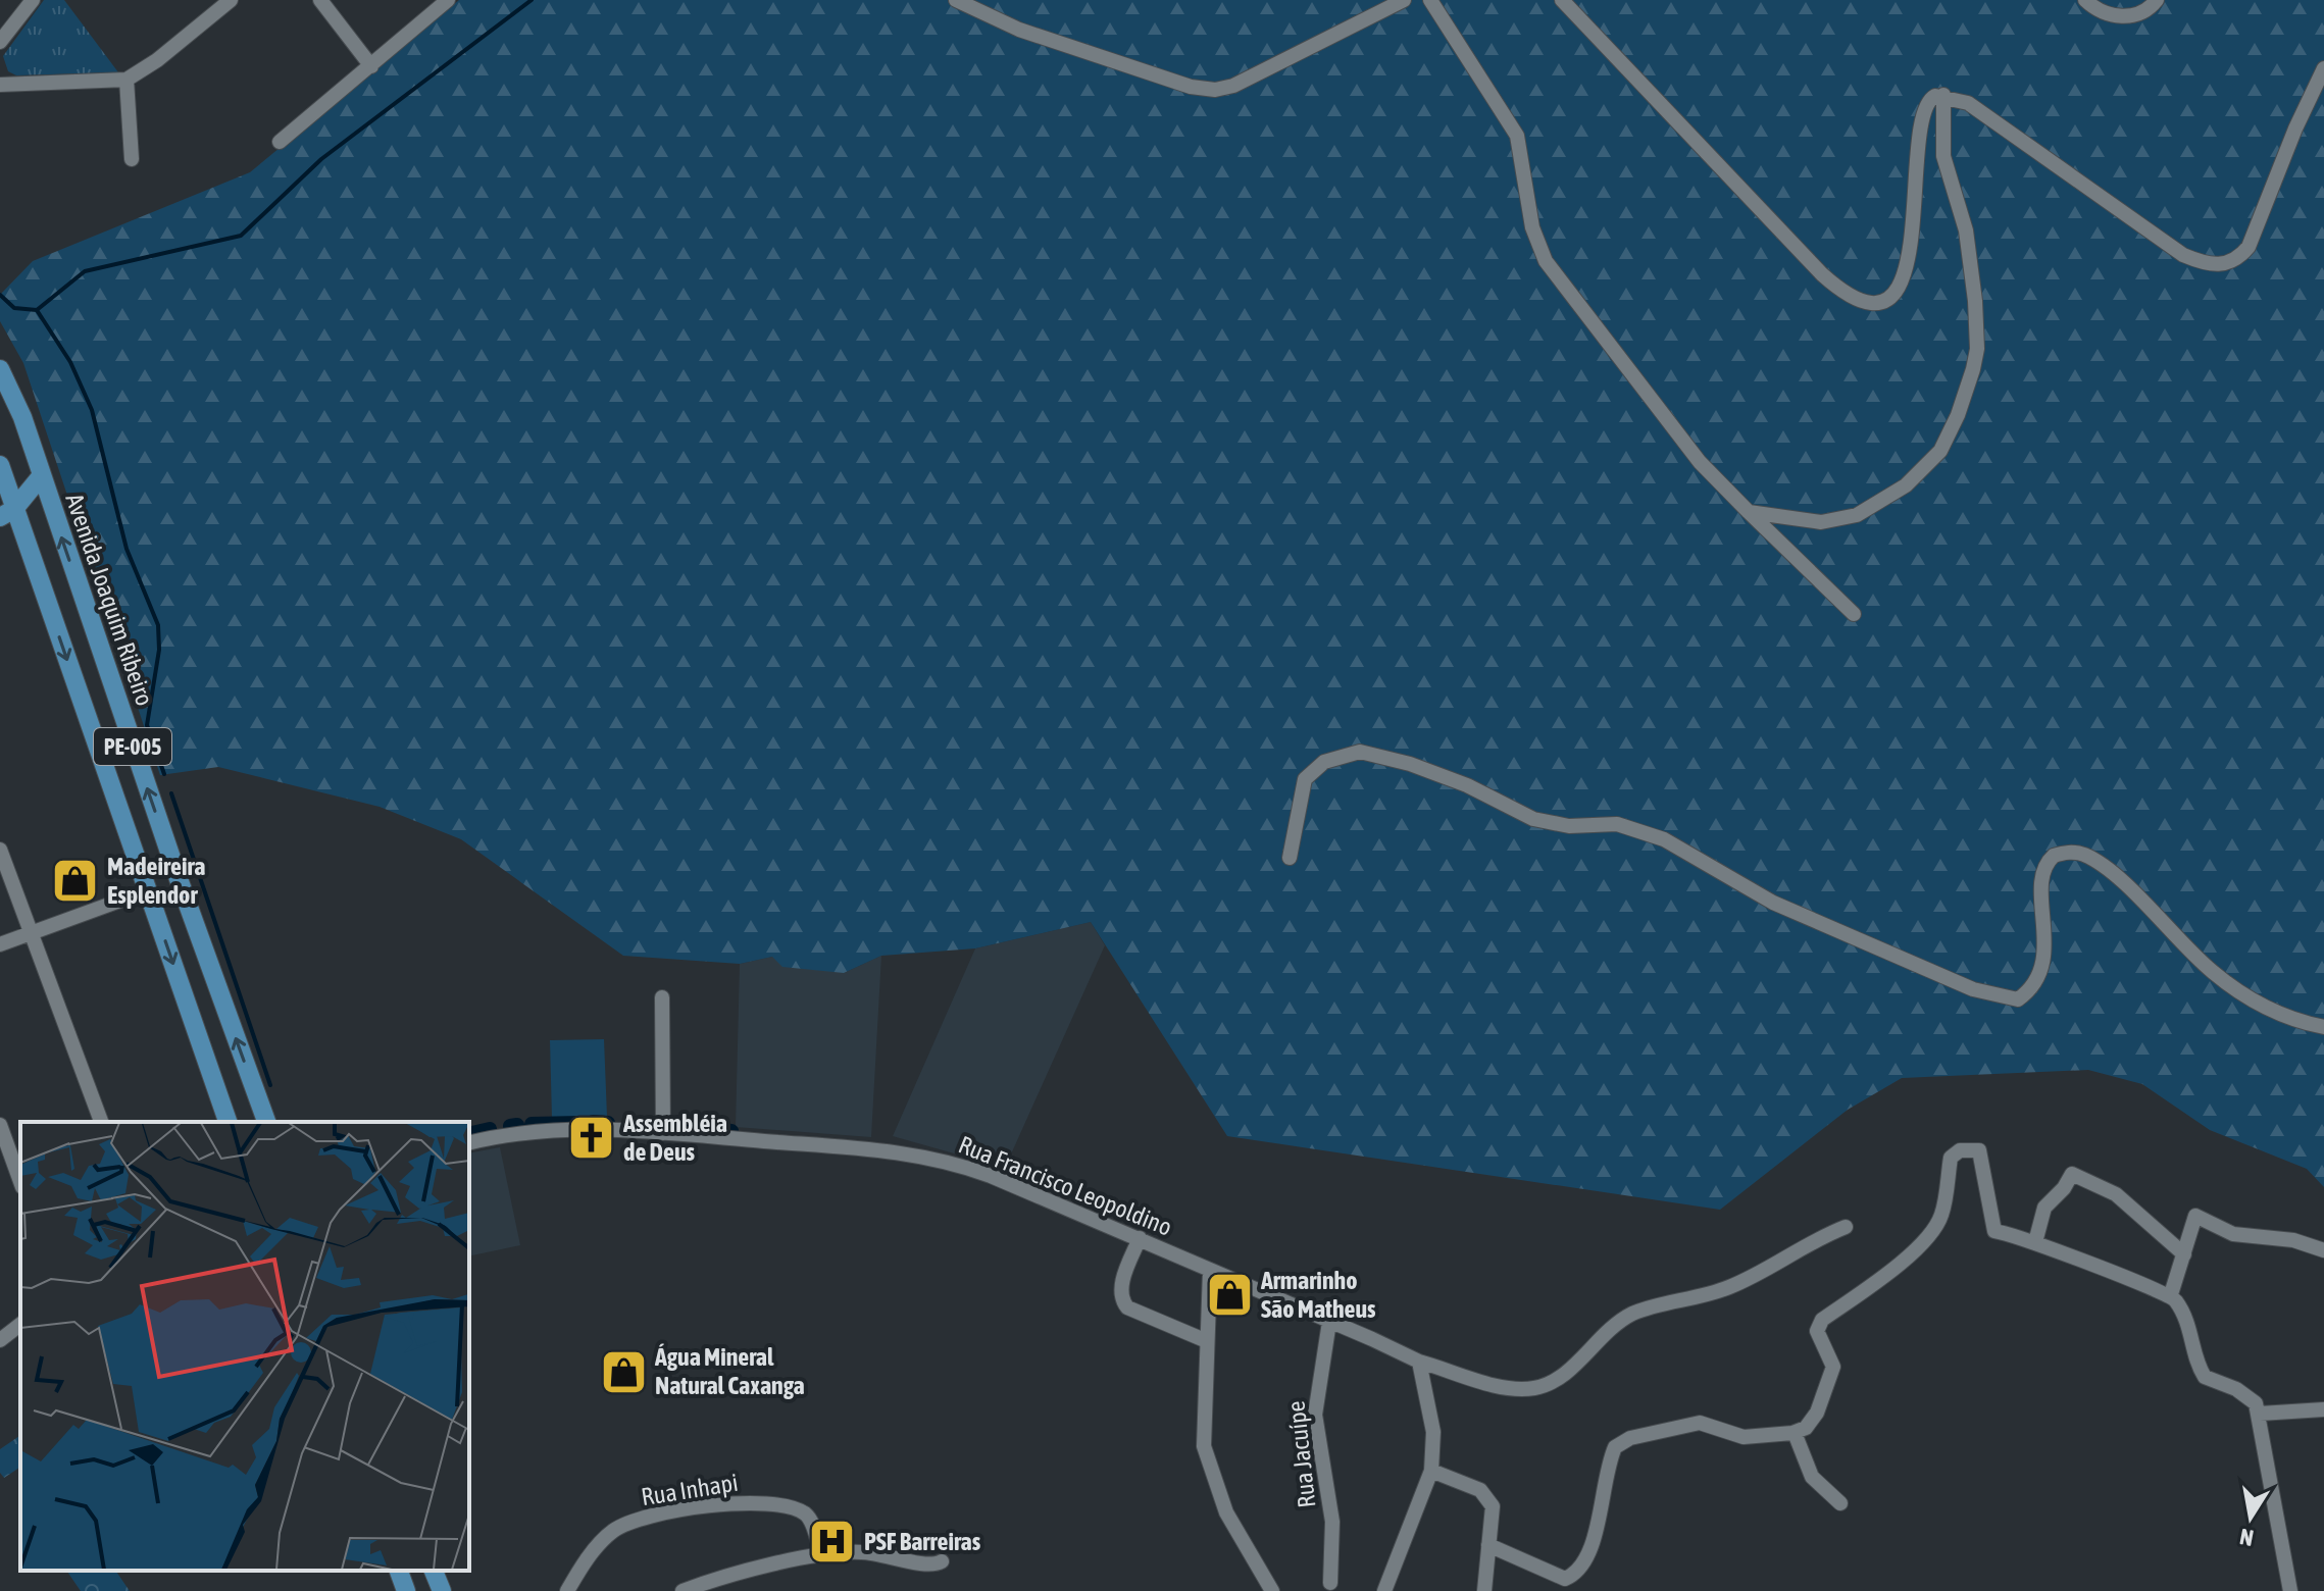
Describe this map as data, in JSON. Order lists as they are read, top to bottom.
{
  "streets": {
    "main road": ["Avenida Joaquim Ribeiro", "PE-005"],
    "street": ["Rua Francisco Leopoldino", "Rua Jacuípe", "Rua Inhapi"]
  },
  "crossings": [
    ["Rua Francisco Leopoldino", "Rua Jacuípe"]
  ],
  "places": {
    "shop": ["Madeireira Esplendor", "Armarinho São Matheus", "Água Mineral Natural Caxanga"],
    "church": ["Assembléia de Deus"],
    "hospital": ["PSF Barreiras"]
  },
  "north": "bottom"
}
